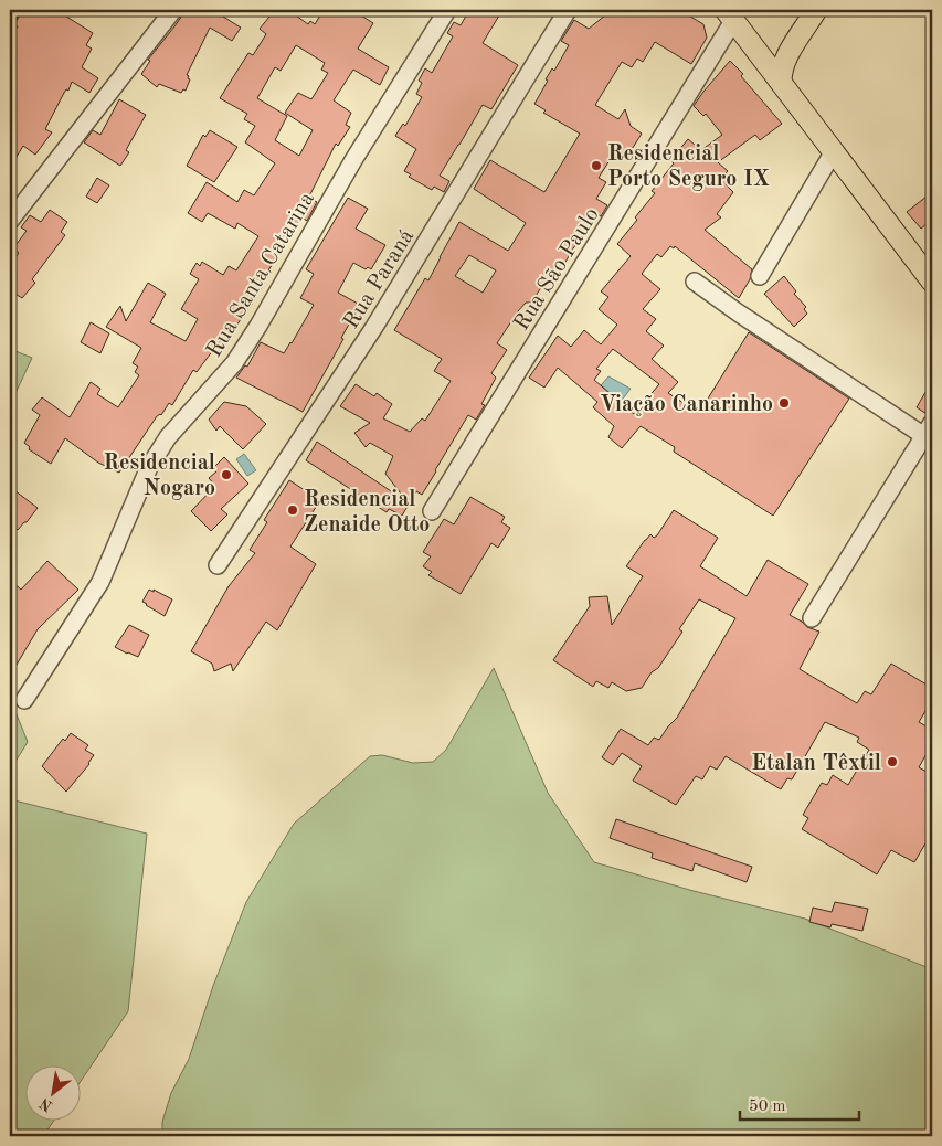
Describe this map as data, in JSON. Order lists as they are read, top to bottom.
{
  "streets": {
    "street": ["Rua São Paulo", "Rua Santa Catarina", "Rua Paraná"]
  },
  "places": [
    "Residencial Porto Seguro IX",
    "Viação Canarinho",
    "Residencial Nogaro",
    "Residencial Zenaide Otto",
    "Etalan Têxtil"
  ],
  "scale_bar": "50 m",
  "north": "bottom left"
}
